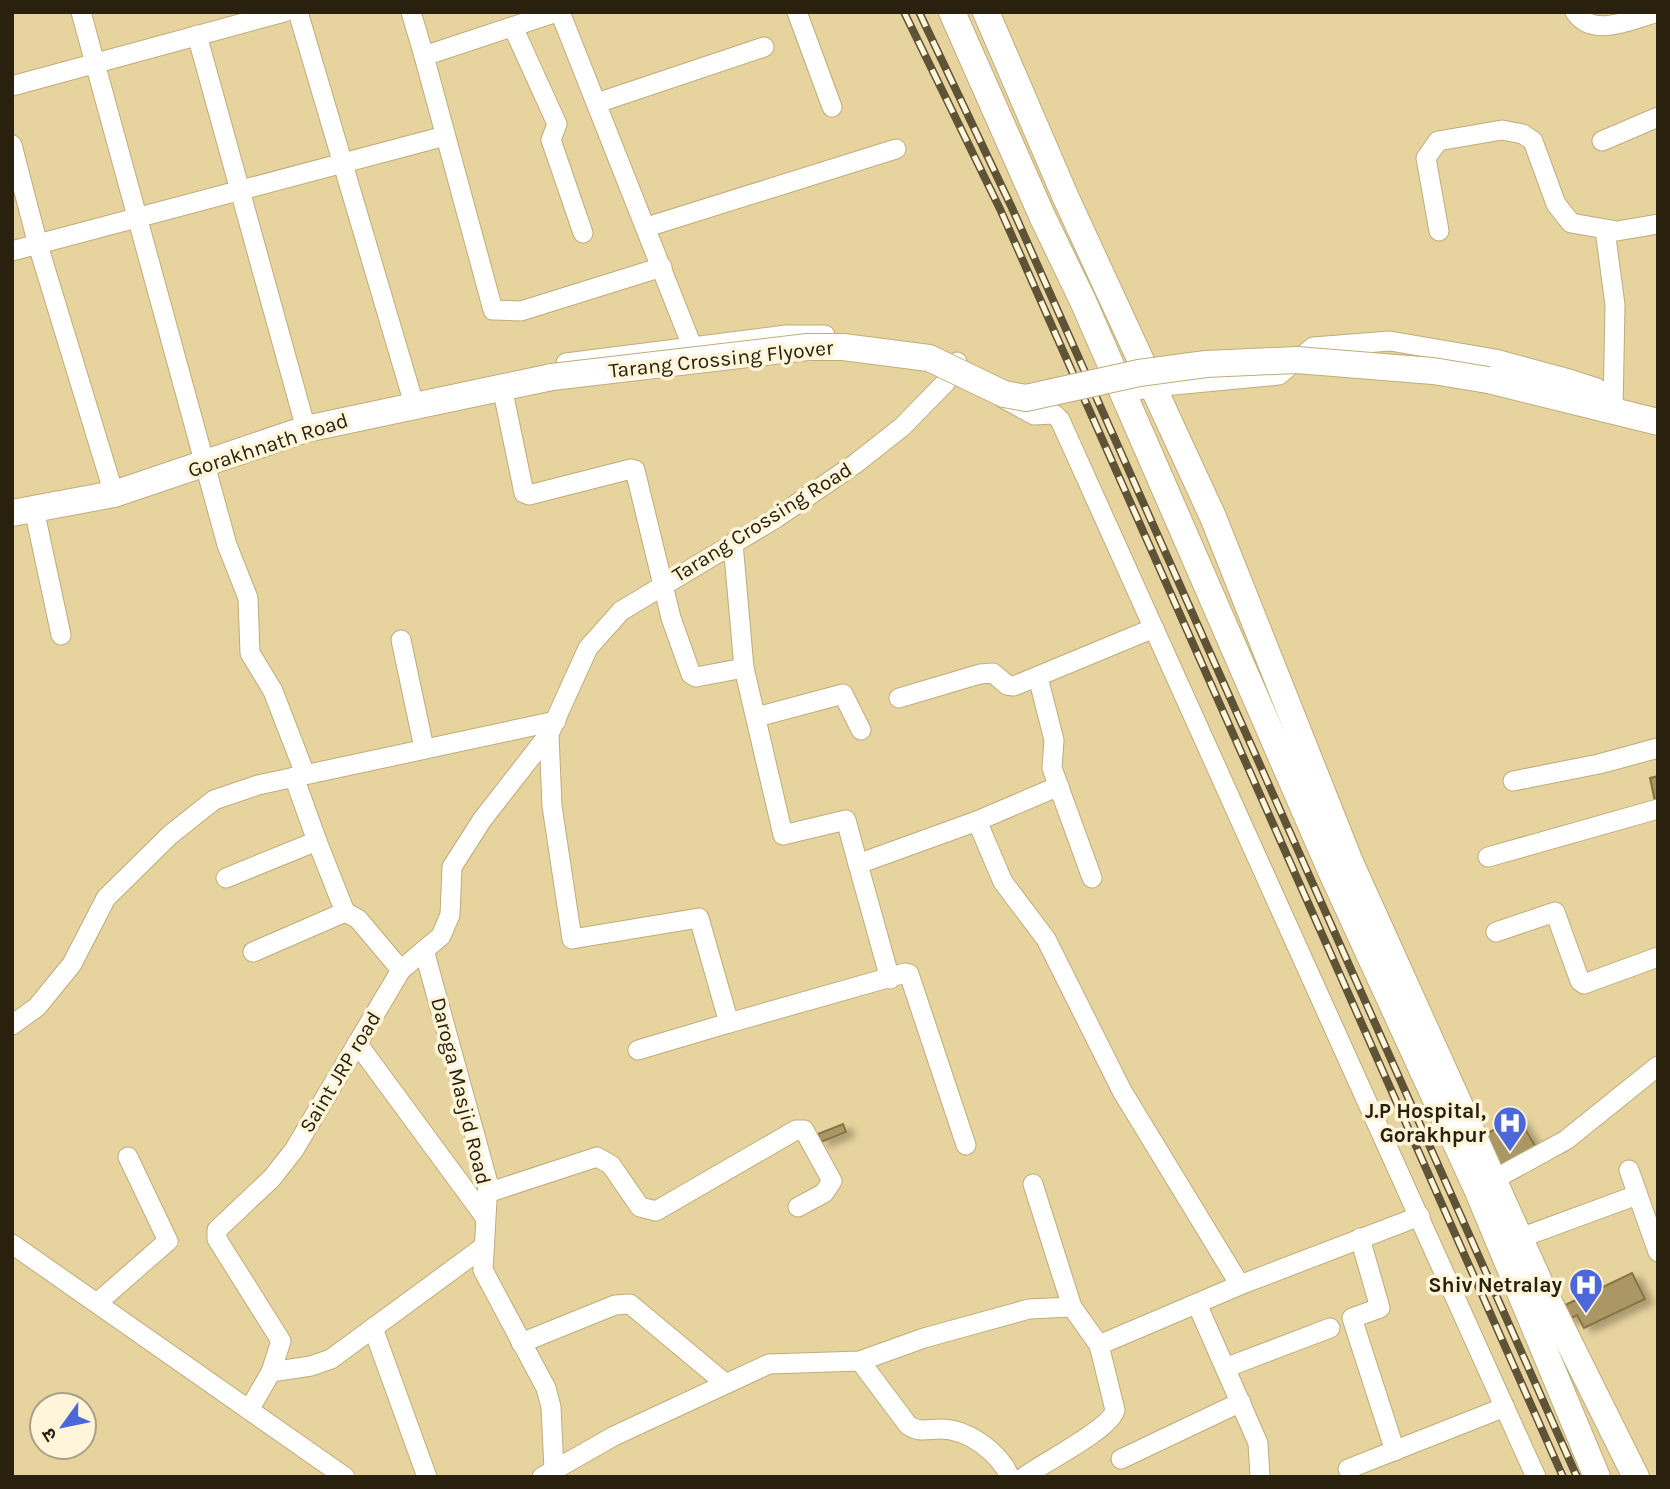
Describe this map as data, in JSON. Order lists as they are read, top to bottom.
{
  "streets": {
    "main road": ["Tarang Crossing Flyover", "Gorakhnath Road"],
    "street": ["Tarang Crossing Road", "Saint JRP road", "Daroga Masjid Road"]
  },
  "crossings": [
    ["Tarang Crossing Flyover", "Gorakhnath Road"],
    ["Tarang Crossing Road", "Saint JRP road"],
    ["Saint JRP road", "Daroga Masjid Road"]
  ],
  "places": {
    "hospital": ["J.P Hospital, Gorakhpur", "Shiv Netralay"]
  },
  "north": "bottom left"
}
